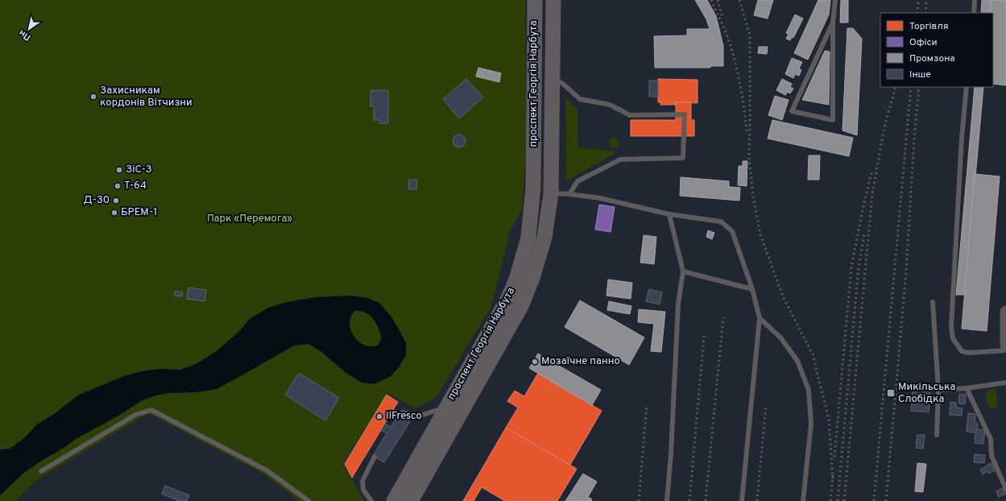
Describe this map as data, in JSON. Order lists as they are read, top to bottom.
{
  "streets": {
    "main road": ["проспект Георгія Нарбута"]
  },
  "parks": ["Парк «Перемога»"],
  "places": {
    "other": [
      "Захисникам кордонів Вітчизни",
      "ЗіС-3",
      "Т-64",
      "Д-30",
      "БРЕМ-1",
      "Мозаїчне панно",
      "IlFresco"
    ],
    "transit": ["Микільська Слобідка"]
  },
  "legend": [
    "Торгівля",
    "Офіси",
    "Промзона",
    "Інше"
  ],
  "north": "bottom left"
}
